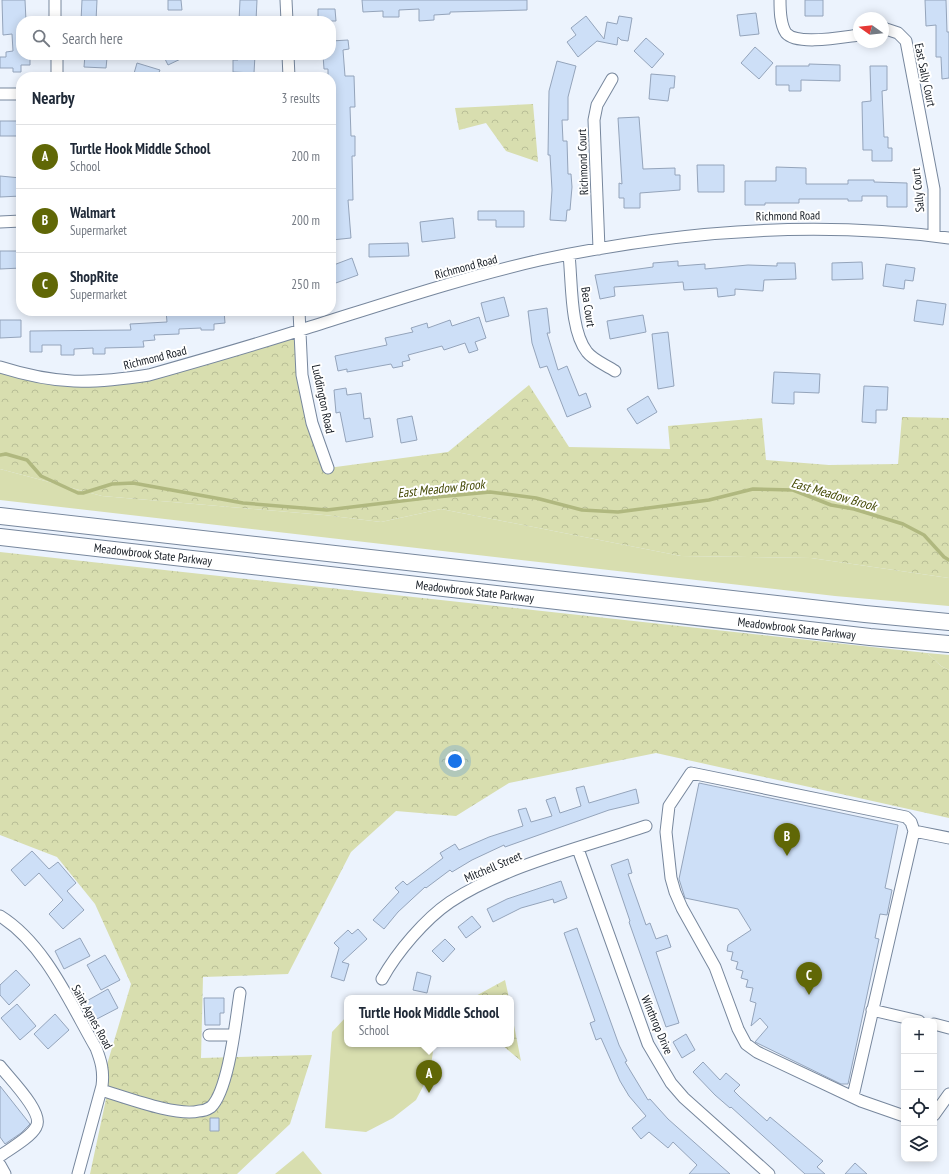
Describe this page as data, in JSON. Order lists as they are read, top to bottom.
{
  "streets": {
    "highway": ["Meadowbrook State Parkway"],
    "street": [
      "East Sally Court",
      "Richmond Court",
      "Sally Court",
      "Richmond Road",
      "Bea Court",
      "Luddington Road",
      "Mitchell Street",
      "Saint Agnes Road",
      "Winthrop Drive"
    ]
  },
  "crossings": [
    ["East Sally Court", "Sally Court"],
    ["Richmond Court", "Richmond Road"],
    ["Sally Court", "Richmond Road"],
    ["Richmond Road", "Bea Court"],
    ["Richmond Road", "Luddington Road"],
    ["Mitchell Street", "Winthrop Drive"]
  ],
  "water": ["East Meadow Brook"],
  "north": "left",
  "page": {
    "search": "Search here",
    "heading": ["Nearby", "3 results"],
    "list": [
      {
        "mark": "A",
        "name": "Turtle Hook Middle School",
        "note": "School",
        "value": "200 m"
      },
      {
        "mark": "B",
        "name": "Walmart",
        "note": "Supermarket",
        "value": "200 m"
      },
      {
        "mark": "C",
        "name": "ShopRite",
        "note": "Supermarket",
        "value": "250 m"
      }
    ],
    "pins": ["B", "C", "A"],
    "popup": ["Turtle Hook Middle School", "School"],
    "map_buttons": ["+", "−"]
  }
}
